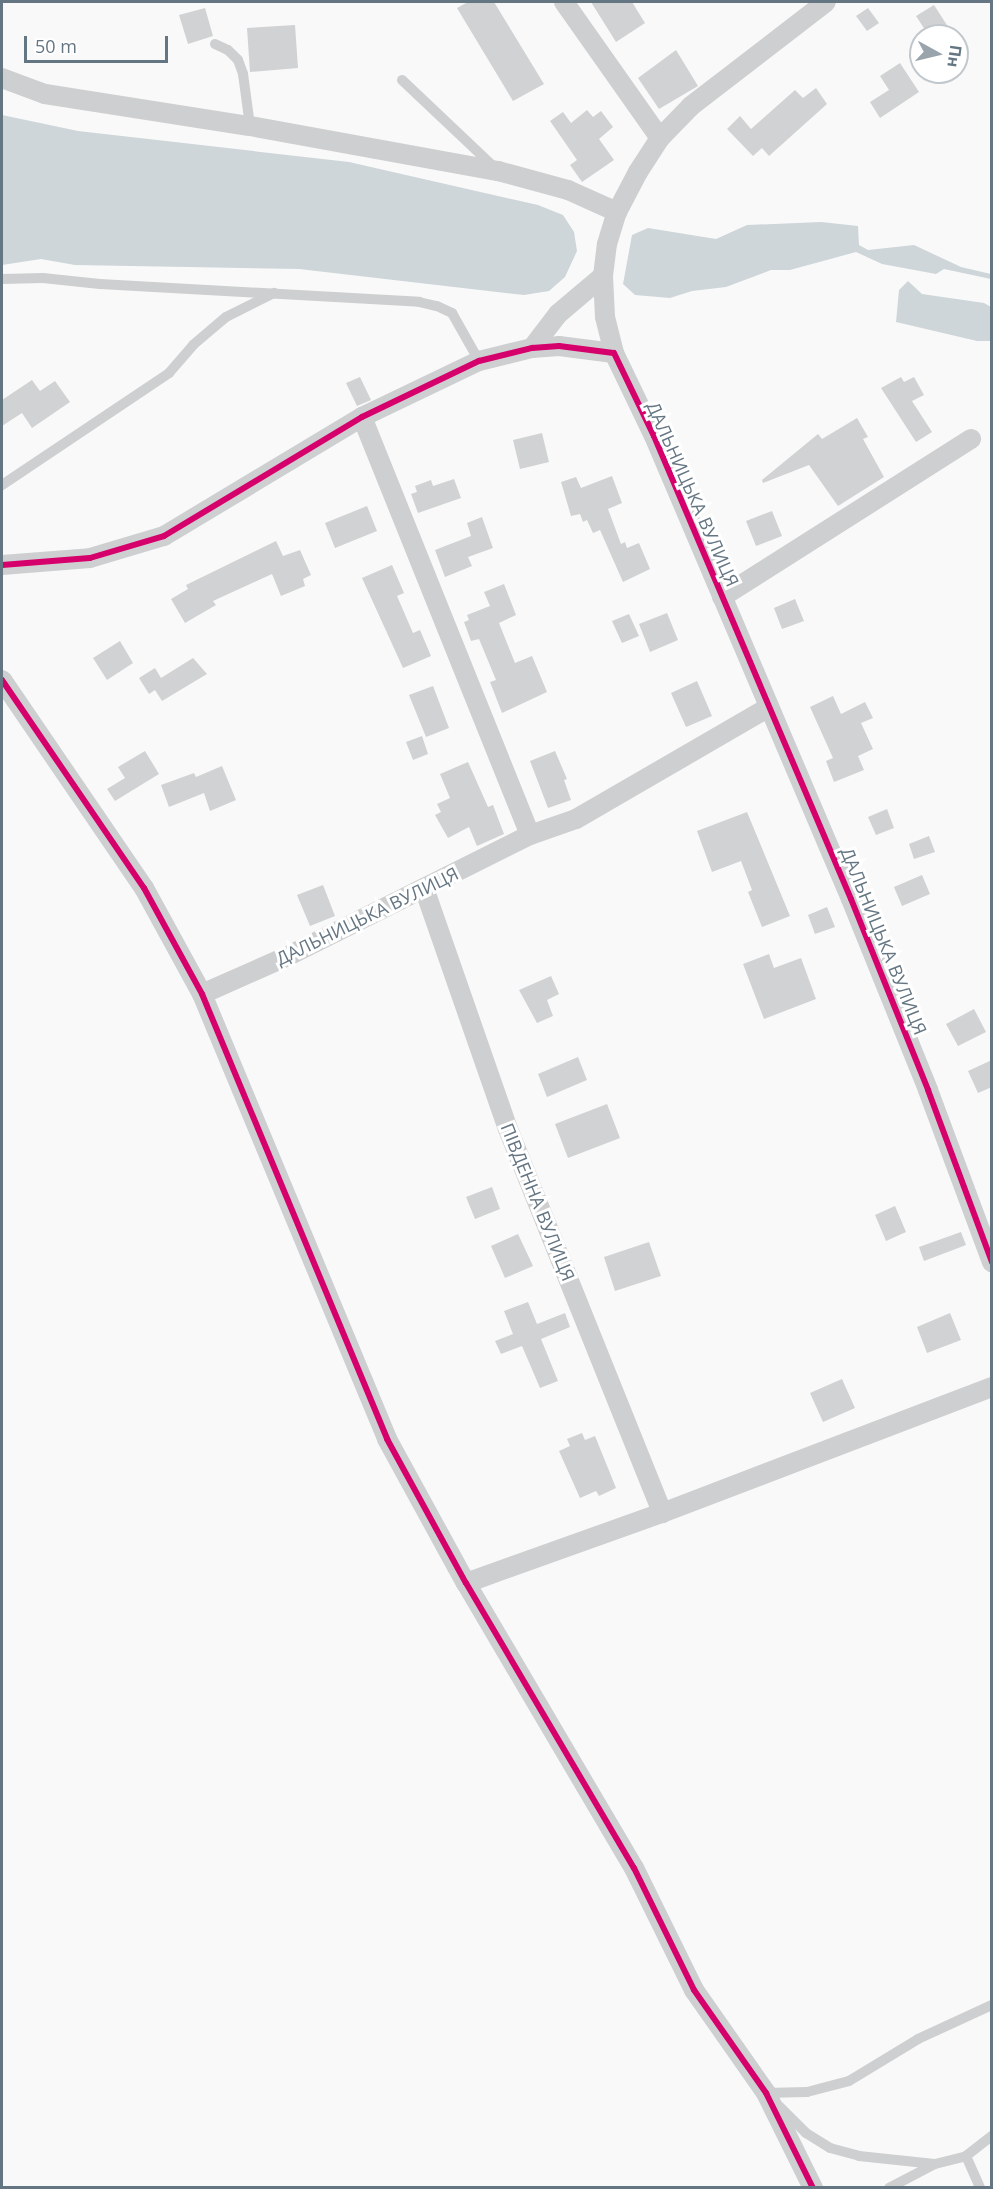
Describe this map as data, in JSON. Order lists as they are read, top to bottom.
{
  "streets": {
    "street": ["ДАЛЬНИЦЬКА ВУЛИЦЯ", "ПІВДЕННА ВУЛИЦЯ"]
  },
  "crossings": [
    ["ДАЛЬНИЦЬКА ВУЛИЦЯ", "ПІВДЕННА ВУЛИЦЯ"]
  ],
  "scale_bar": "50 m",
  "north": "right"
}
